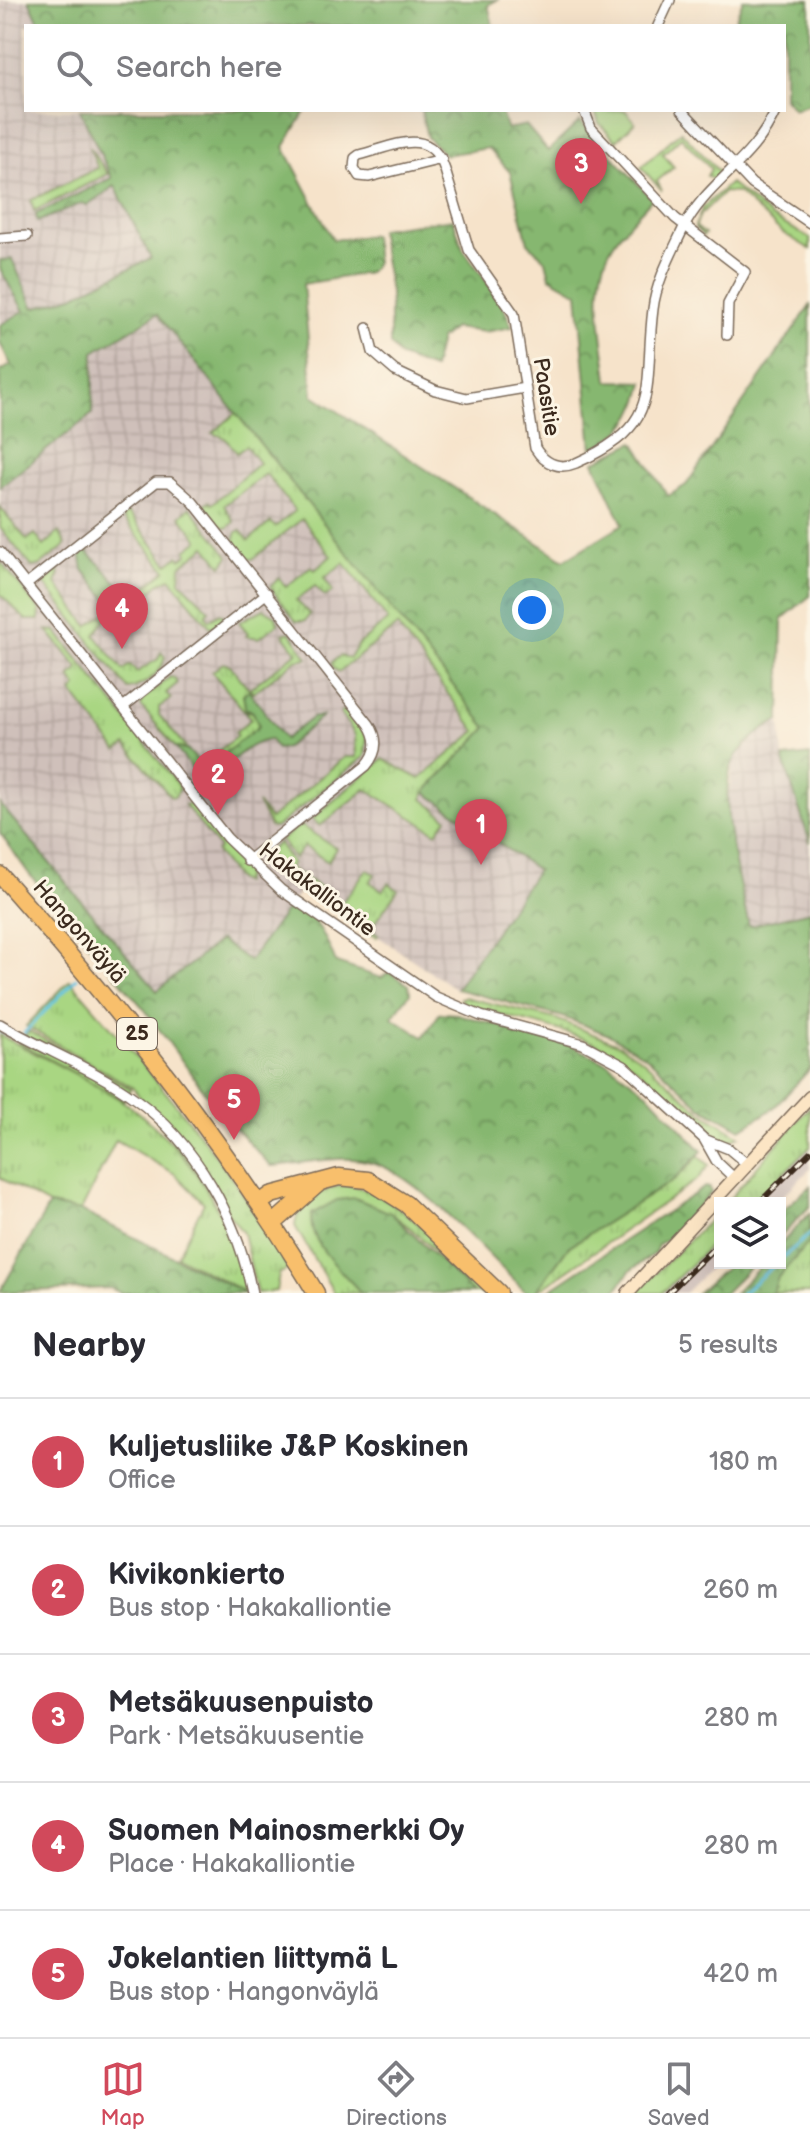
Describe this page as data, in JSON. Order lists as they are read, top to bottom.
{
  "streets": {
    "highway": ["Hangonväylä", "25"],
    "street": ["Paasitie", "Hakakalliontie"]
  },
  "page": {
    "search": "Search here",
    "pins": [
      "3",
      "4",
      "2",
      "1",
      "5"
    ],
    "heading": ["Nearby", "5 results"],
    "list": [
      {
        "mark": "1",
        "name": "Kuljetusliike J&P Koskinen",
        "note": "Office",
        "value": "180 m"
      },
      {
        "mark": "2",
        "name": "Kivikonkierto",
        "note": "Bus stop · Hakakalliontie",
        "value": "260 m"
      },
      {
        "mark": "3",
        "name": "Metsäkuusenpuisto",
        "note": "Park · Metsäkuusentie",
        "value": "280 m"
      },
      {
        "mark": "4",
        "name": "Suomen Mainosmerkki Oy",
        "note": "Place · Hakakalliontie",
        "value": "280 m"
      },
      {
        "mark": "5",
        "name": "Jokelantien liittymä L",
        "note": "Bus stop · Hangonväylä",
        "value": "420 m"
      }
    ],
    "nav": ["Map", "Directions", "Saved"]
  }
}
